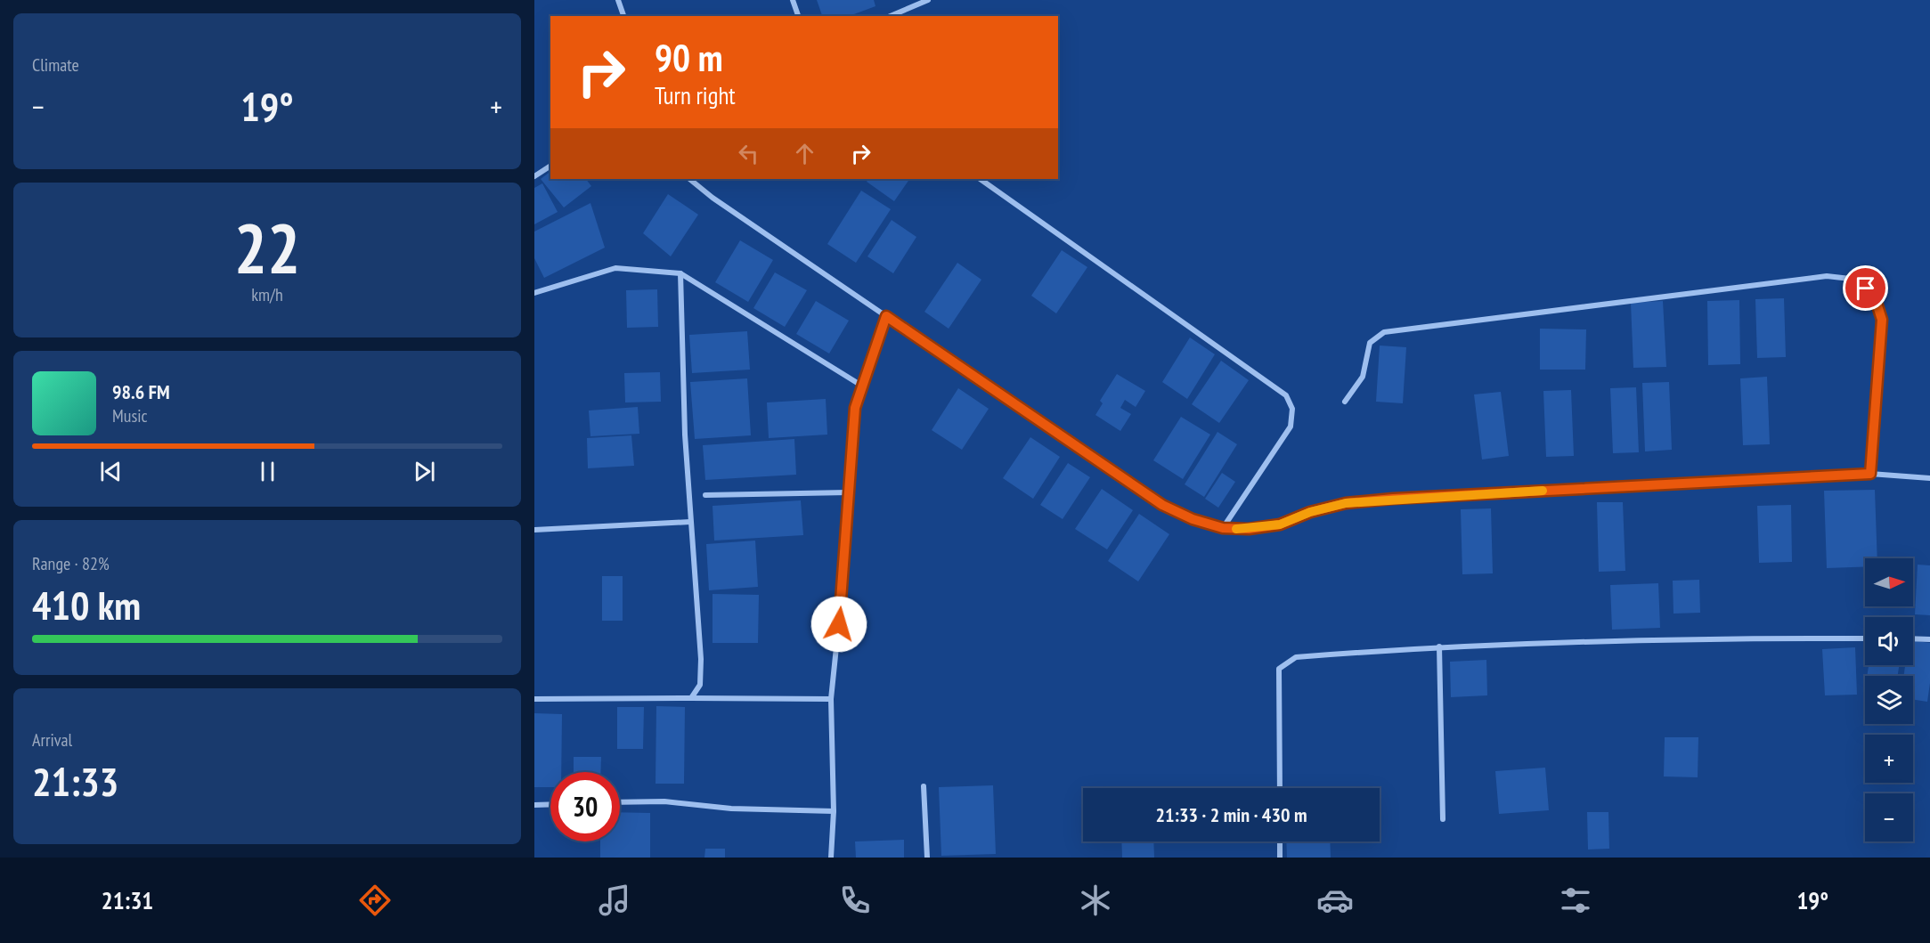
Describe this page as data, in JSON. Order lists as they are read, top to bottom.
{
  "north": "right",
  "page": {
    "tile": [
      "Climate",
      ["22", "km/h"],
      ["Range · 82%", "410 km"],
      ["Arrival", "21:33"]
    ],
    "turn": ["90 m", "Turn right"],
    "heat": ["−", "19°", "+"],
    "song": ["98.6 FM", "Music"],
    "map_buttons": ["+", "−"],
    "limit": "30",
    "trip": "21:33 · 2 min · 430 m",
    "tabs": ["21:31", "19°"]
  }
}
